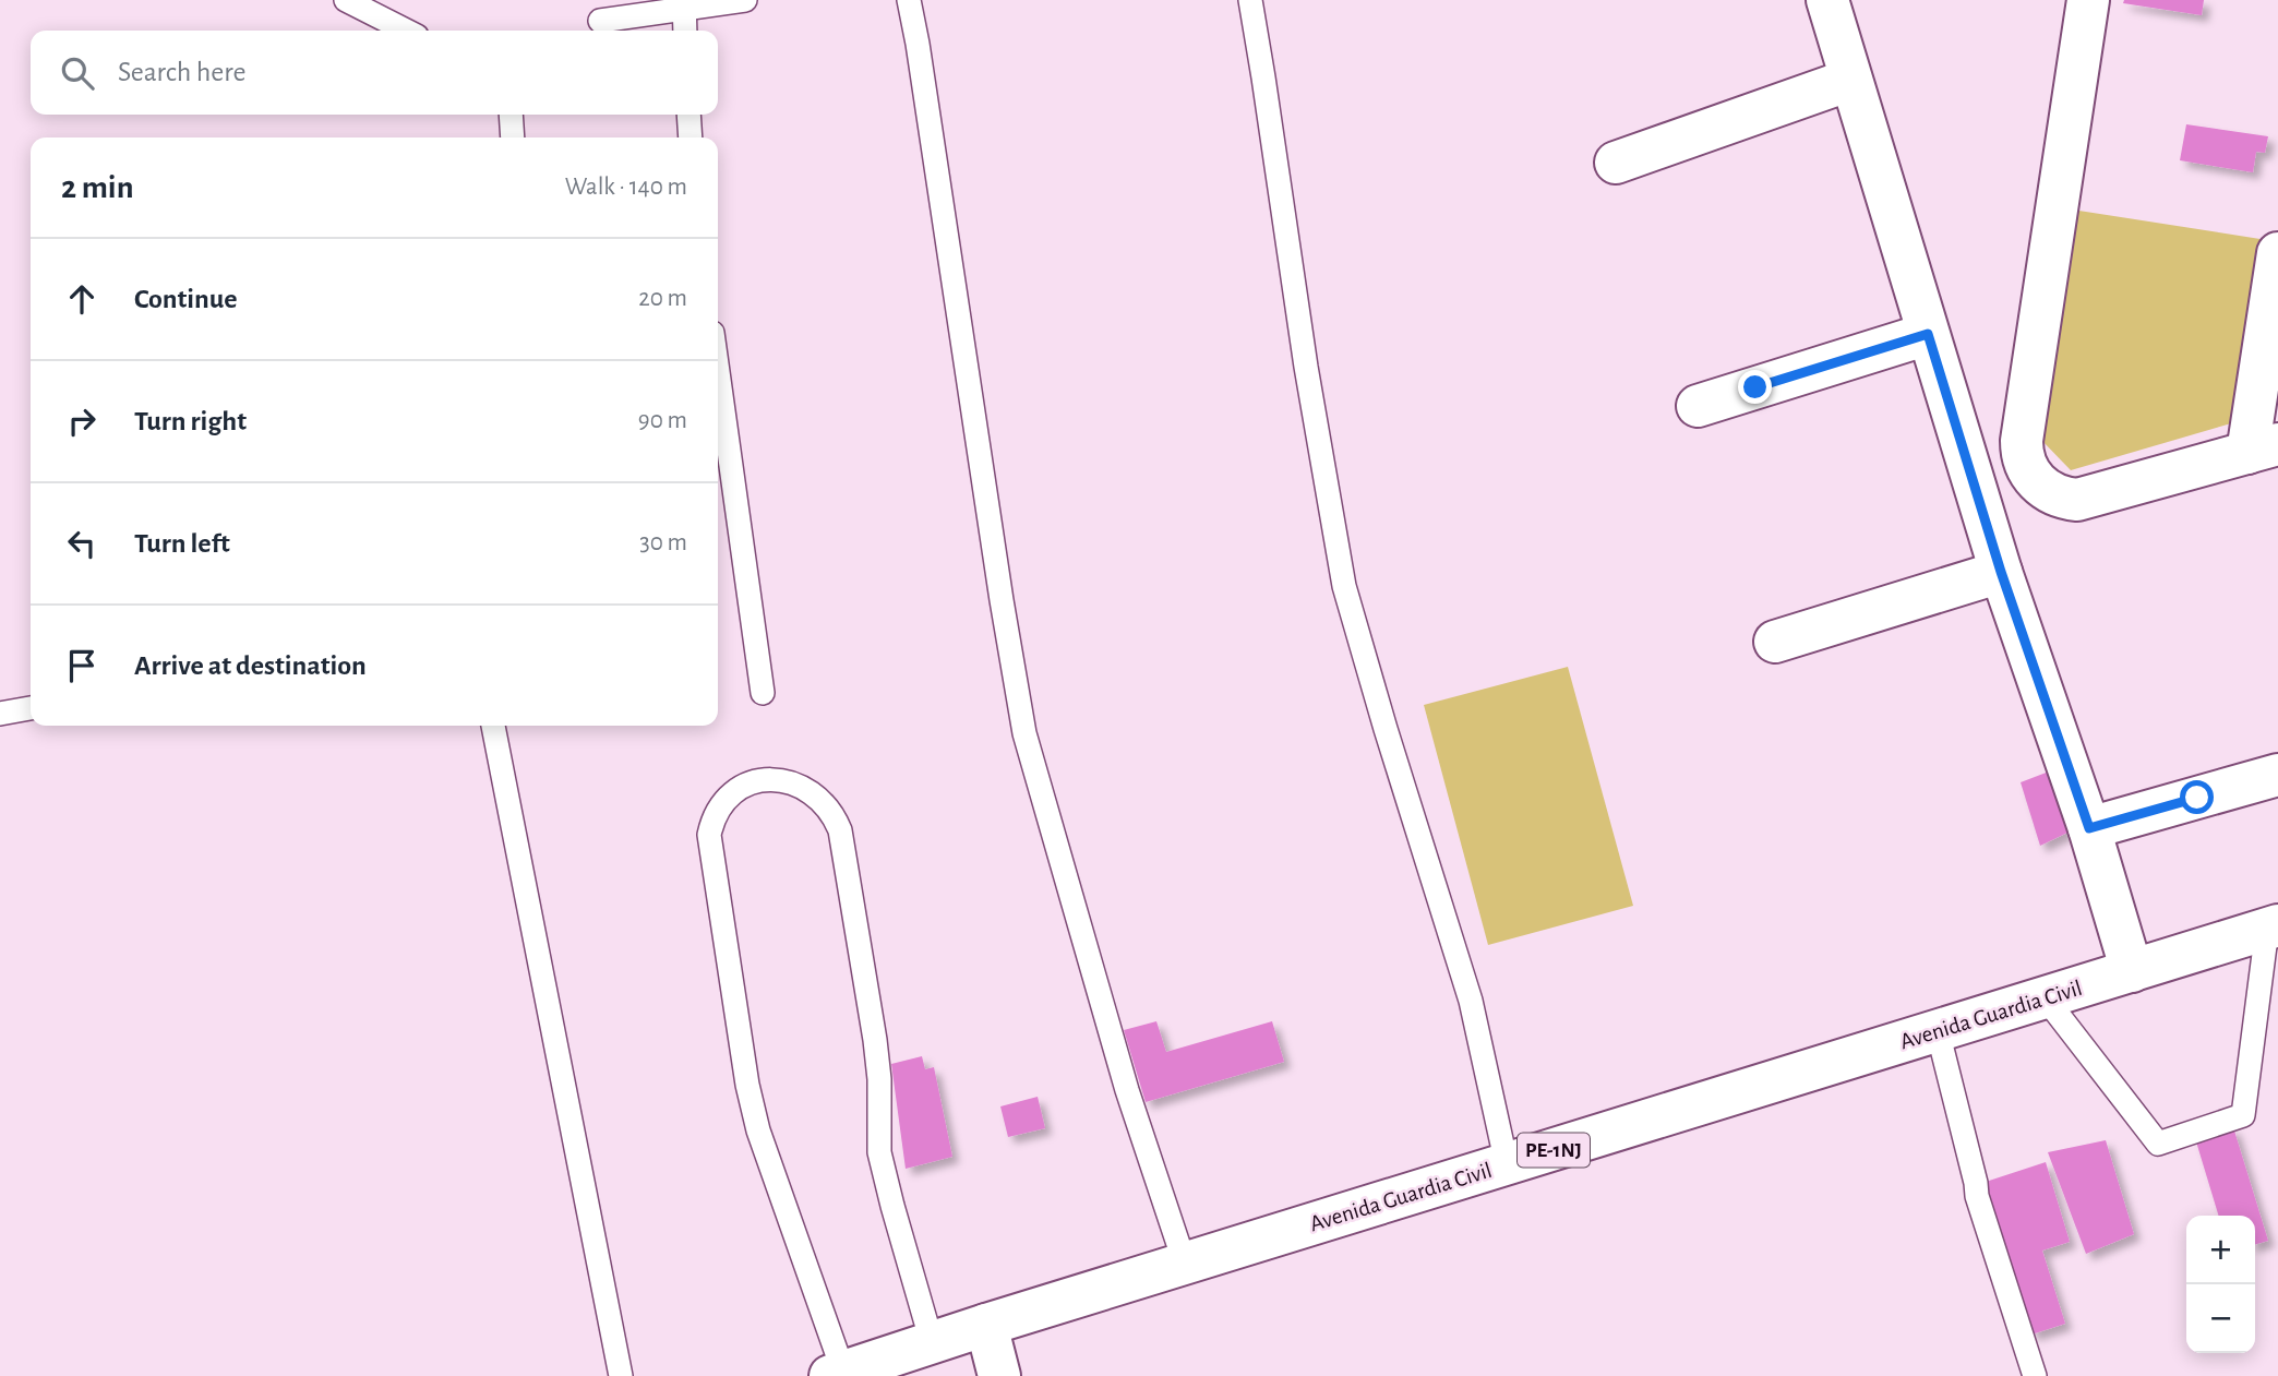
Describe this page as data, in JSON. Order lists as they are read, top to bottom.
{
  "streets": {
    "main road": ["Avenida Guardia Civil", "PE-1NJ"]
  },
  "page": {
    "search": "Search here",
    "heading": ["2 min", "Walk · 140 m"],
    "list": [
      ["Continue", "20 m"],
      ["Turn right", "90 m"],
      ["Turn left", "30 m"],
      "Arrive at destination"
    ],
    "map_buttons": ["+", "−"]
  }
}
